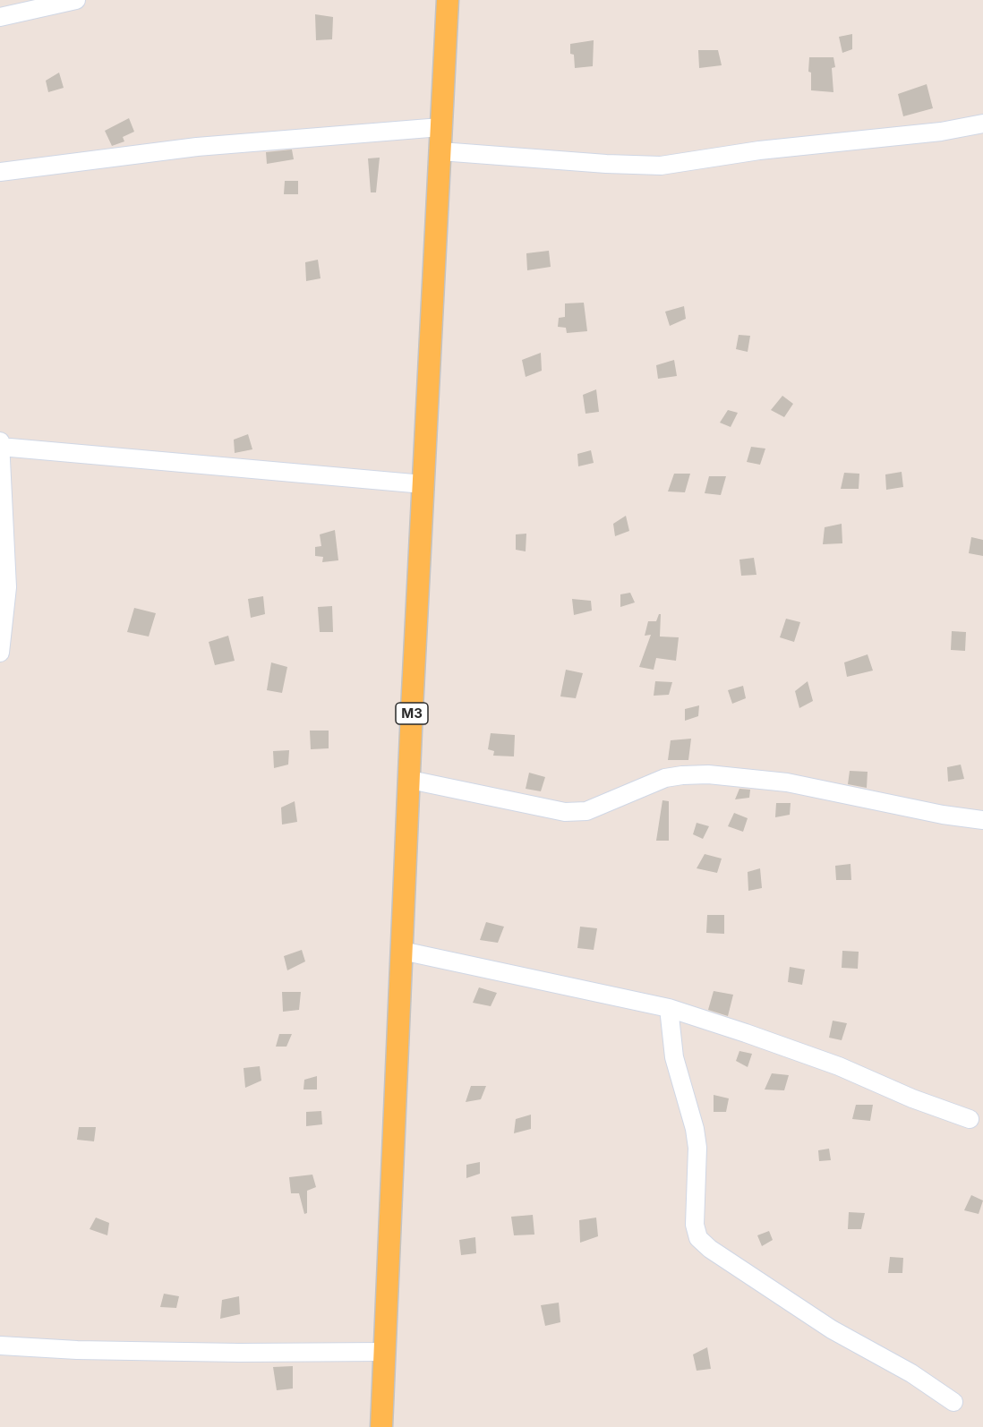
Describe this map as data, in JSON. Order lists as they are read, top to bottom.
{
  "streets": {
    "main road": ["M3"]
  }
}
